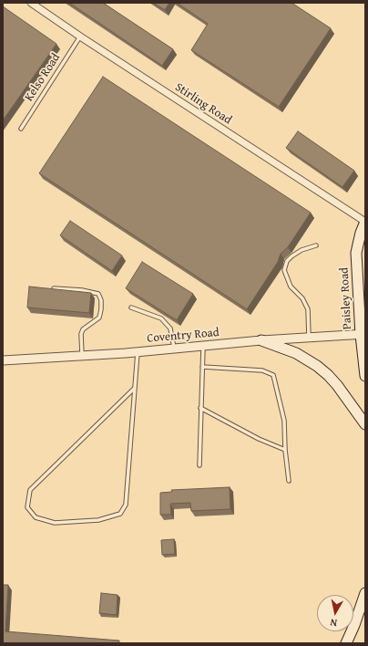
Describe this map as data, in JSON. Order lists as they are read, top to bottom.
{
  "streets": {
    "main road": ["Paisley Road"],
    "street": ["Stirling Road", "Coventry Road"],
    "lane": ["Kelso Road"]
  },
  "crossings": [
    ["Kelso Road", "Stirling Road"],
    ["Stirling Road", "Paisley Road"],
    ["Paisley Road", "Coventry Road"]
  ],
  "north": "bottom"
}
